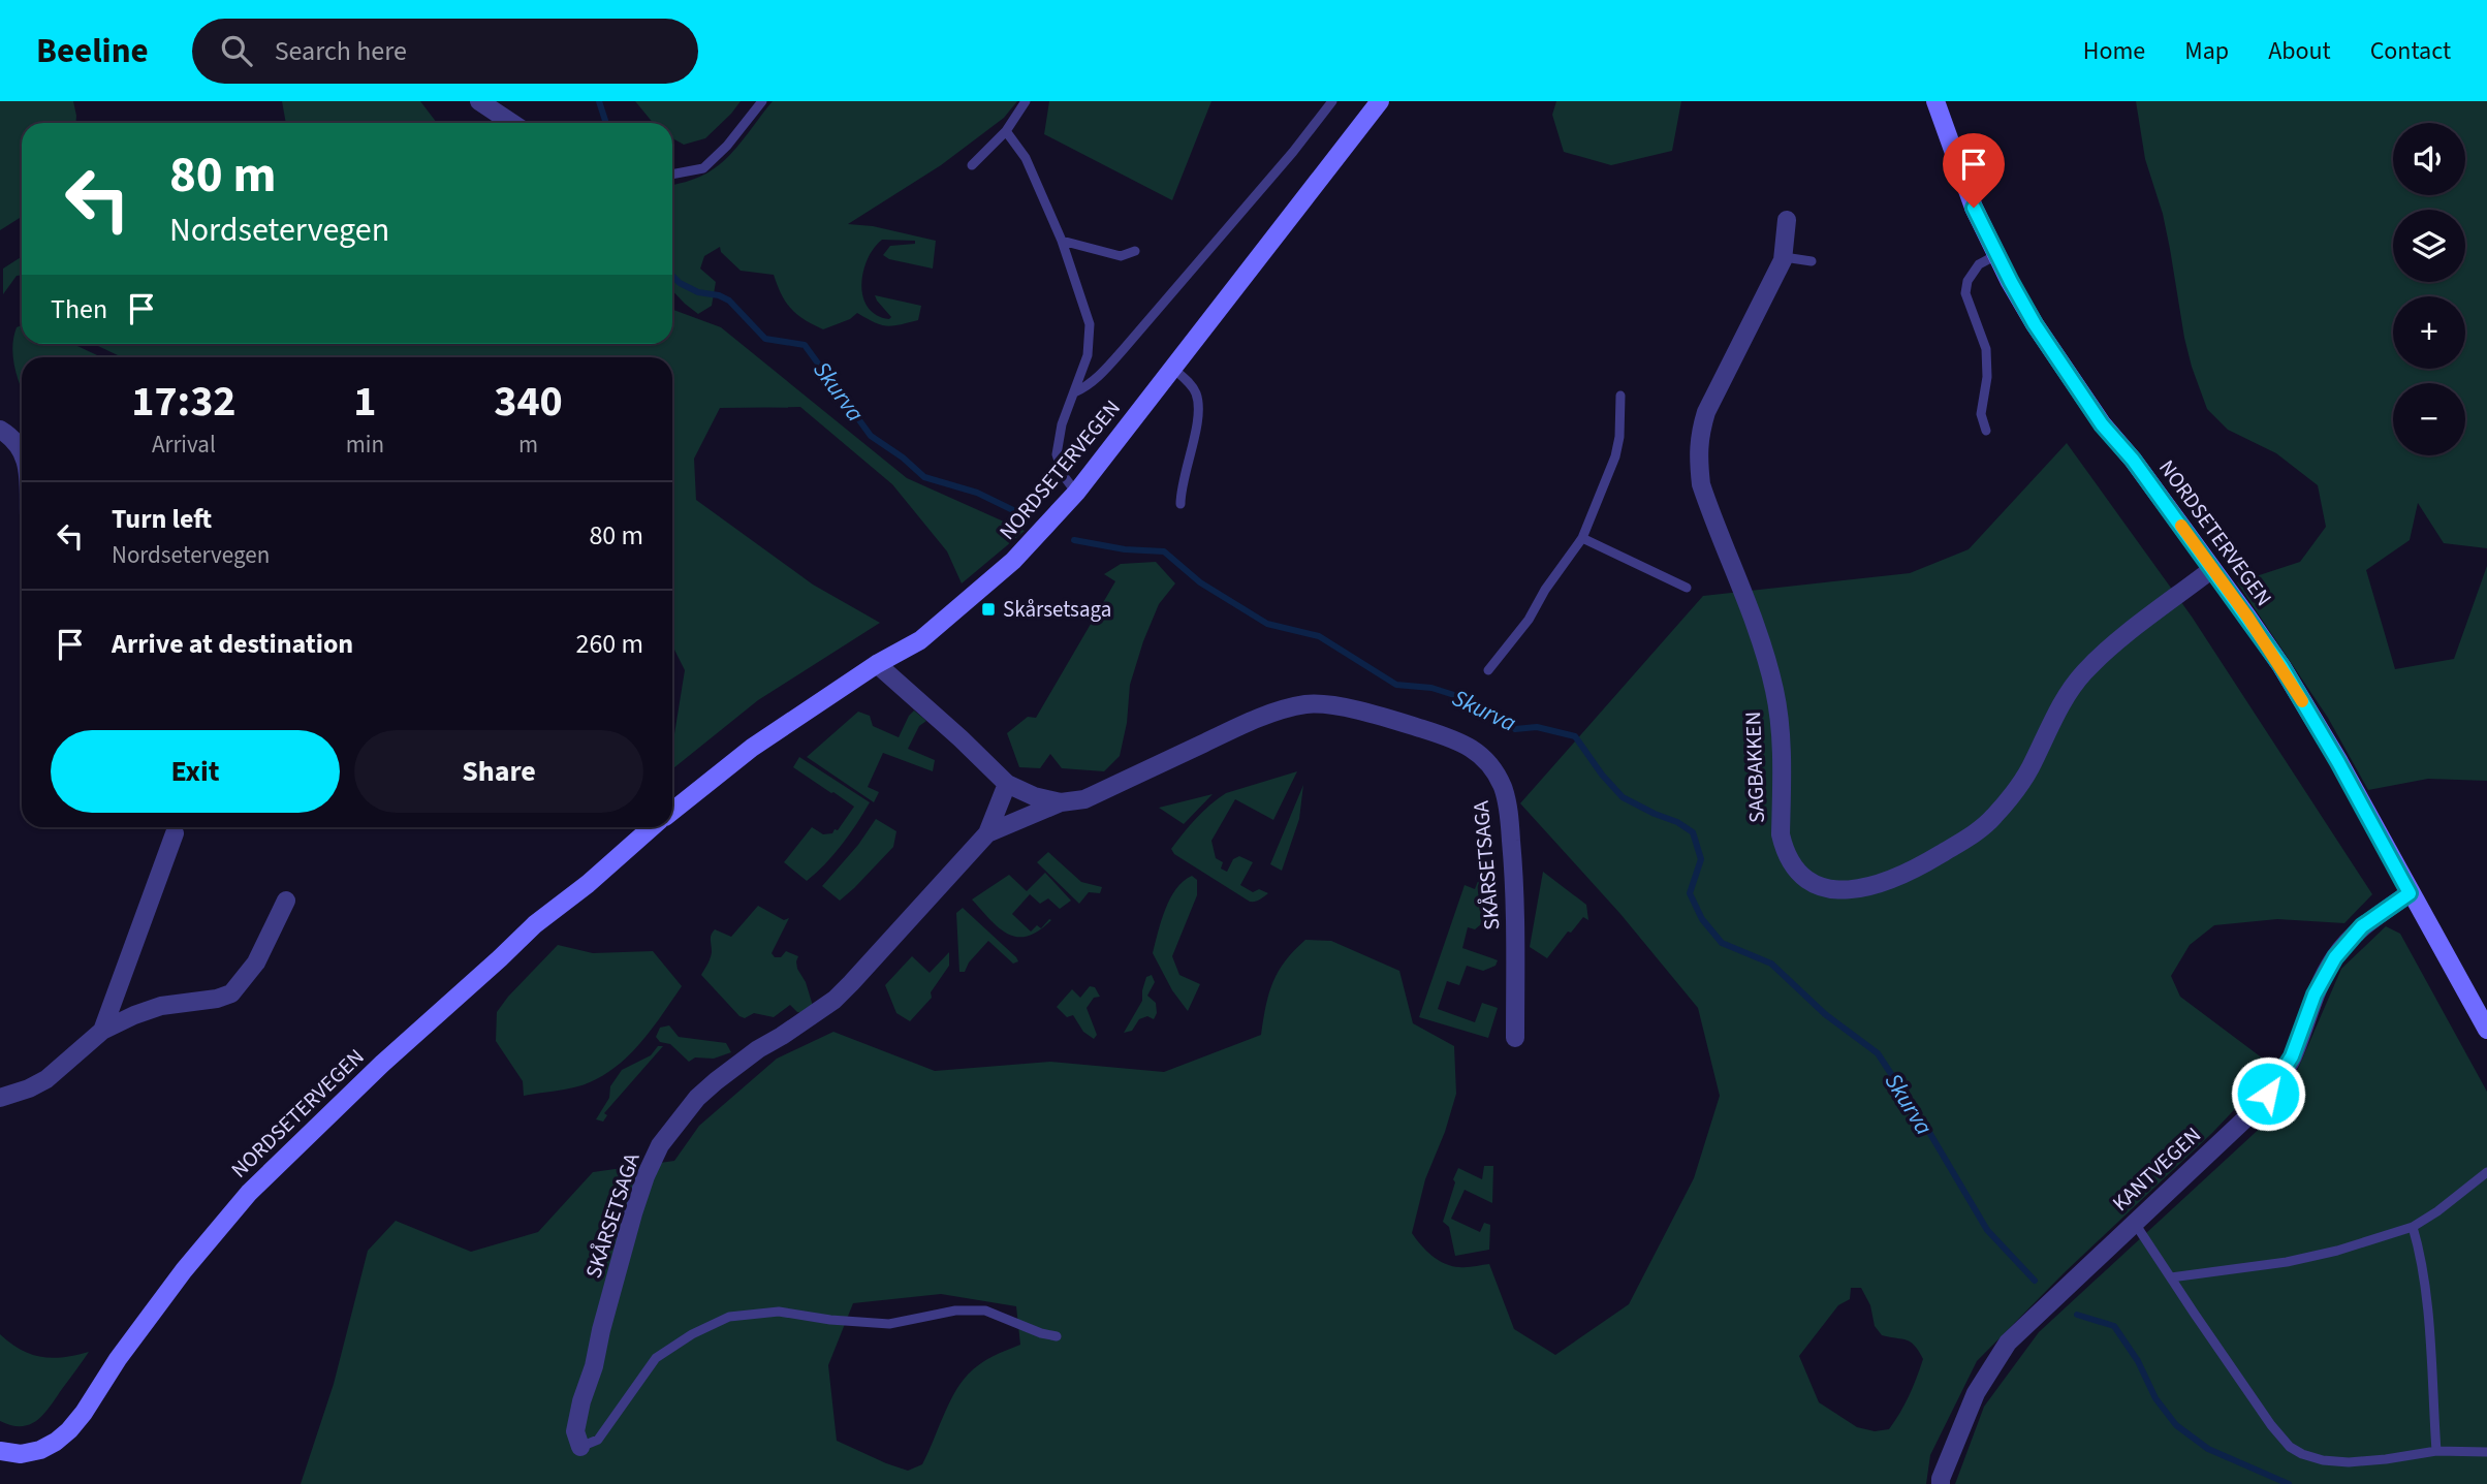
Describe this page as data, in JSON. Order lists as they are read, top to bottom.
{
  "streets": {
    "main road": ["NORDSETERVEGEN"],
    "street": ["SAGBAKKEN", "SKÅRSETSAGA", "KANTVEGEN"]
  },
  "crossings": [
    ["NORDSETERVEGEN", "SAGBAKKEN"],
    ["NORDSETERVEGEN", "SKÅRSETSAGA"],
    ["NORDSETERVEGEN", "KANTVEGEN"]
  ],
  "water": ["Skurva"],
  "places": {
    "transit": ["Skårsetsaga"]
  },
  "page": {
    "header": "Beeline",
    "search": "Search here",
    "nav": [
      "Home",
      "Map",
      "About",
      "Contact"
    ],
    "map_buttons": ["+", "−"],
    "turn": ["80 m", "Nordsetervegen"],
    "then": "Then",
    "eta": [
      "17:32",
      "Arrival",
      "1",
      "min",
      "340",
      "m"
    ],
    "list": [
      {
        "name": "Turn left",
        "note": "Nordsetervegen",
        "value": "80 m"
      },
      {
        "name": "Arrive at destination",
        "value": "260 m"
      }
    ],
    "buttons": ["Exit", "Share"]
  }
}
